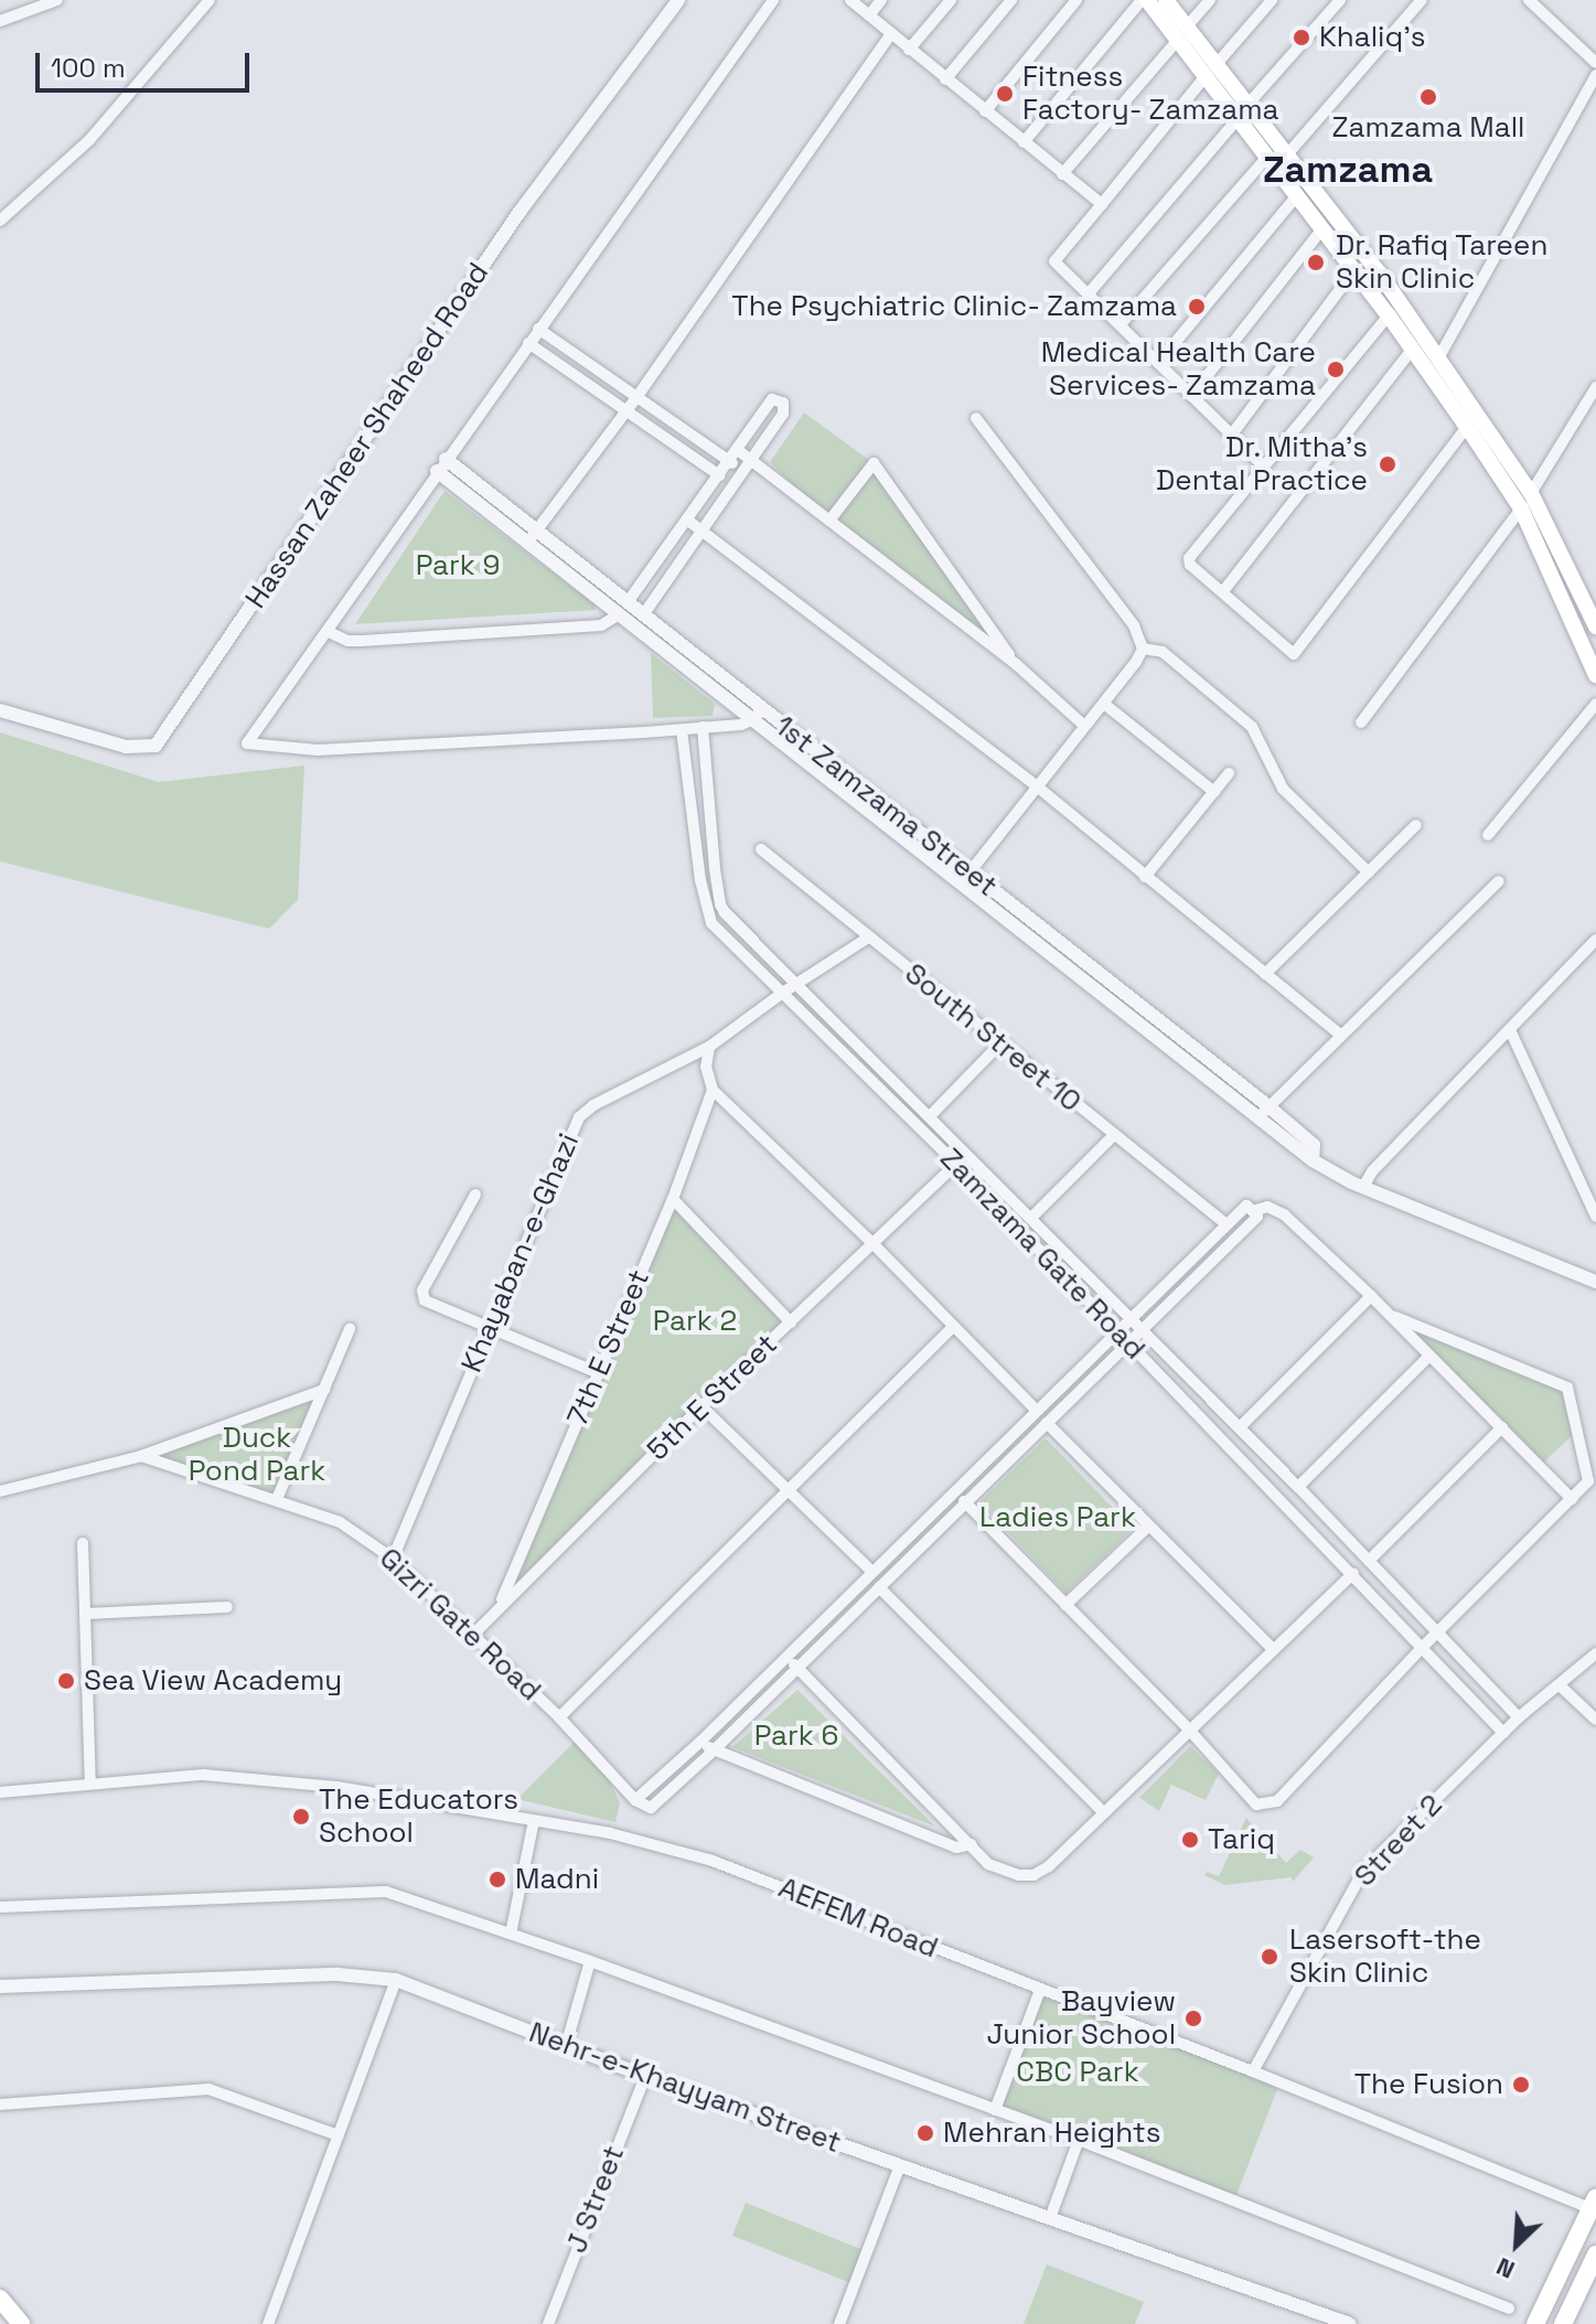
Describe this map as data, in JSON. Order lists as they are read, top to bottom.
{
  "streets": {
    "street": [
      "Hassan Zaheer Shaheed Road",
      "1st Zamzama Street",
      "South Street 10",
      "Khayaban-e-Ghazi",
      "Zamzama Gate Road",
      "7th E Street",
      "5th E Street",
      "Gizri Gate Road",
      "Street 2",
      "AEFEM Road",
      "Nehr-e-Khayyam Street",
      "J Street"
    ]
  },
  "crossings": [
    ["South Street 10", "Khayaban-e-Ghazi"],
    ["Khayaban-e-Ghazi", "Zamzama Gate Road"],
    ["Khayaban-e-Ghazi", "Gizri Gate Road"],
    ["Zamzama Gate Road", "5th E Street"],
    ["Zamzama Gate Road", "Street 2"],
    ["7th E Street", "5th E Street"],
    ["5th E Street", "Gizri Gate Road"],
    ["Street 2", "AEFEM Road"],
    ["Nehr-e-Khayyam Street", "J Street"]
  ],
  "districts": ["Zamzama"],
  "parks": [
    "Park 9",
    "Park 2",
    "Duck Pond Park",
    "Ladies Park",
    "Park 6",
    "CBC Park"
  ],
  "places": [
    "Khaliq's",
    "Fitness Factory- Zamzama",
    "Zamzama Mall",
    "Dr. Rafiq Tareen Skin Clinic",
    "The Psychiatric Clinic- Zamzama",
    "Medical Health Care Services- Zamzama",
    "Dr. Mitha's Dental Practice",
    "Sea View Academy",
    "The Educators School",
    "Tariq",
    "Madni",
    "Lasersoft-the Skin Clinic",
    "Bayview Junior School",
    "The Fusion",
    "Mehran Heights"
  ],
  "scale_bar": "100 m",
  "north": "bottom left"
}
